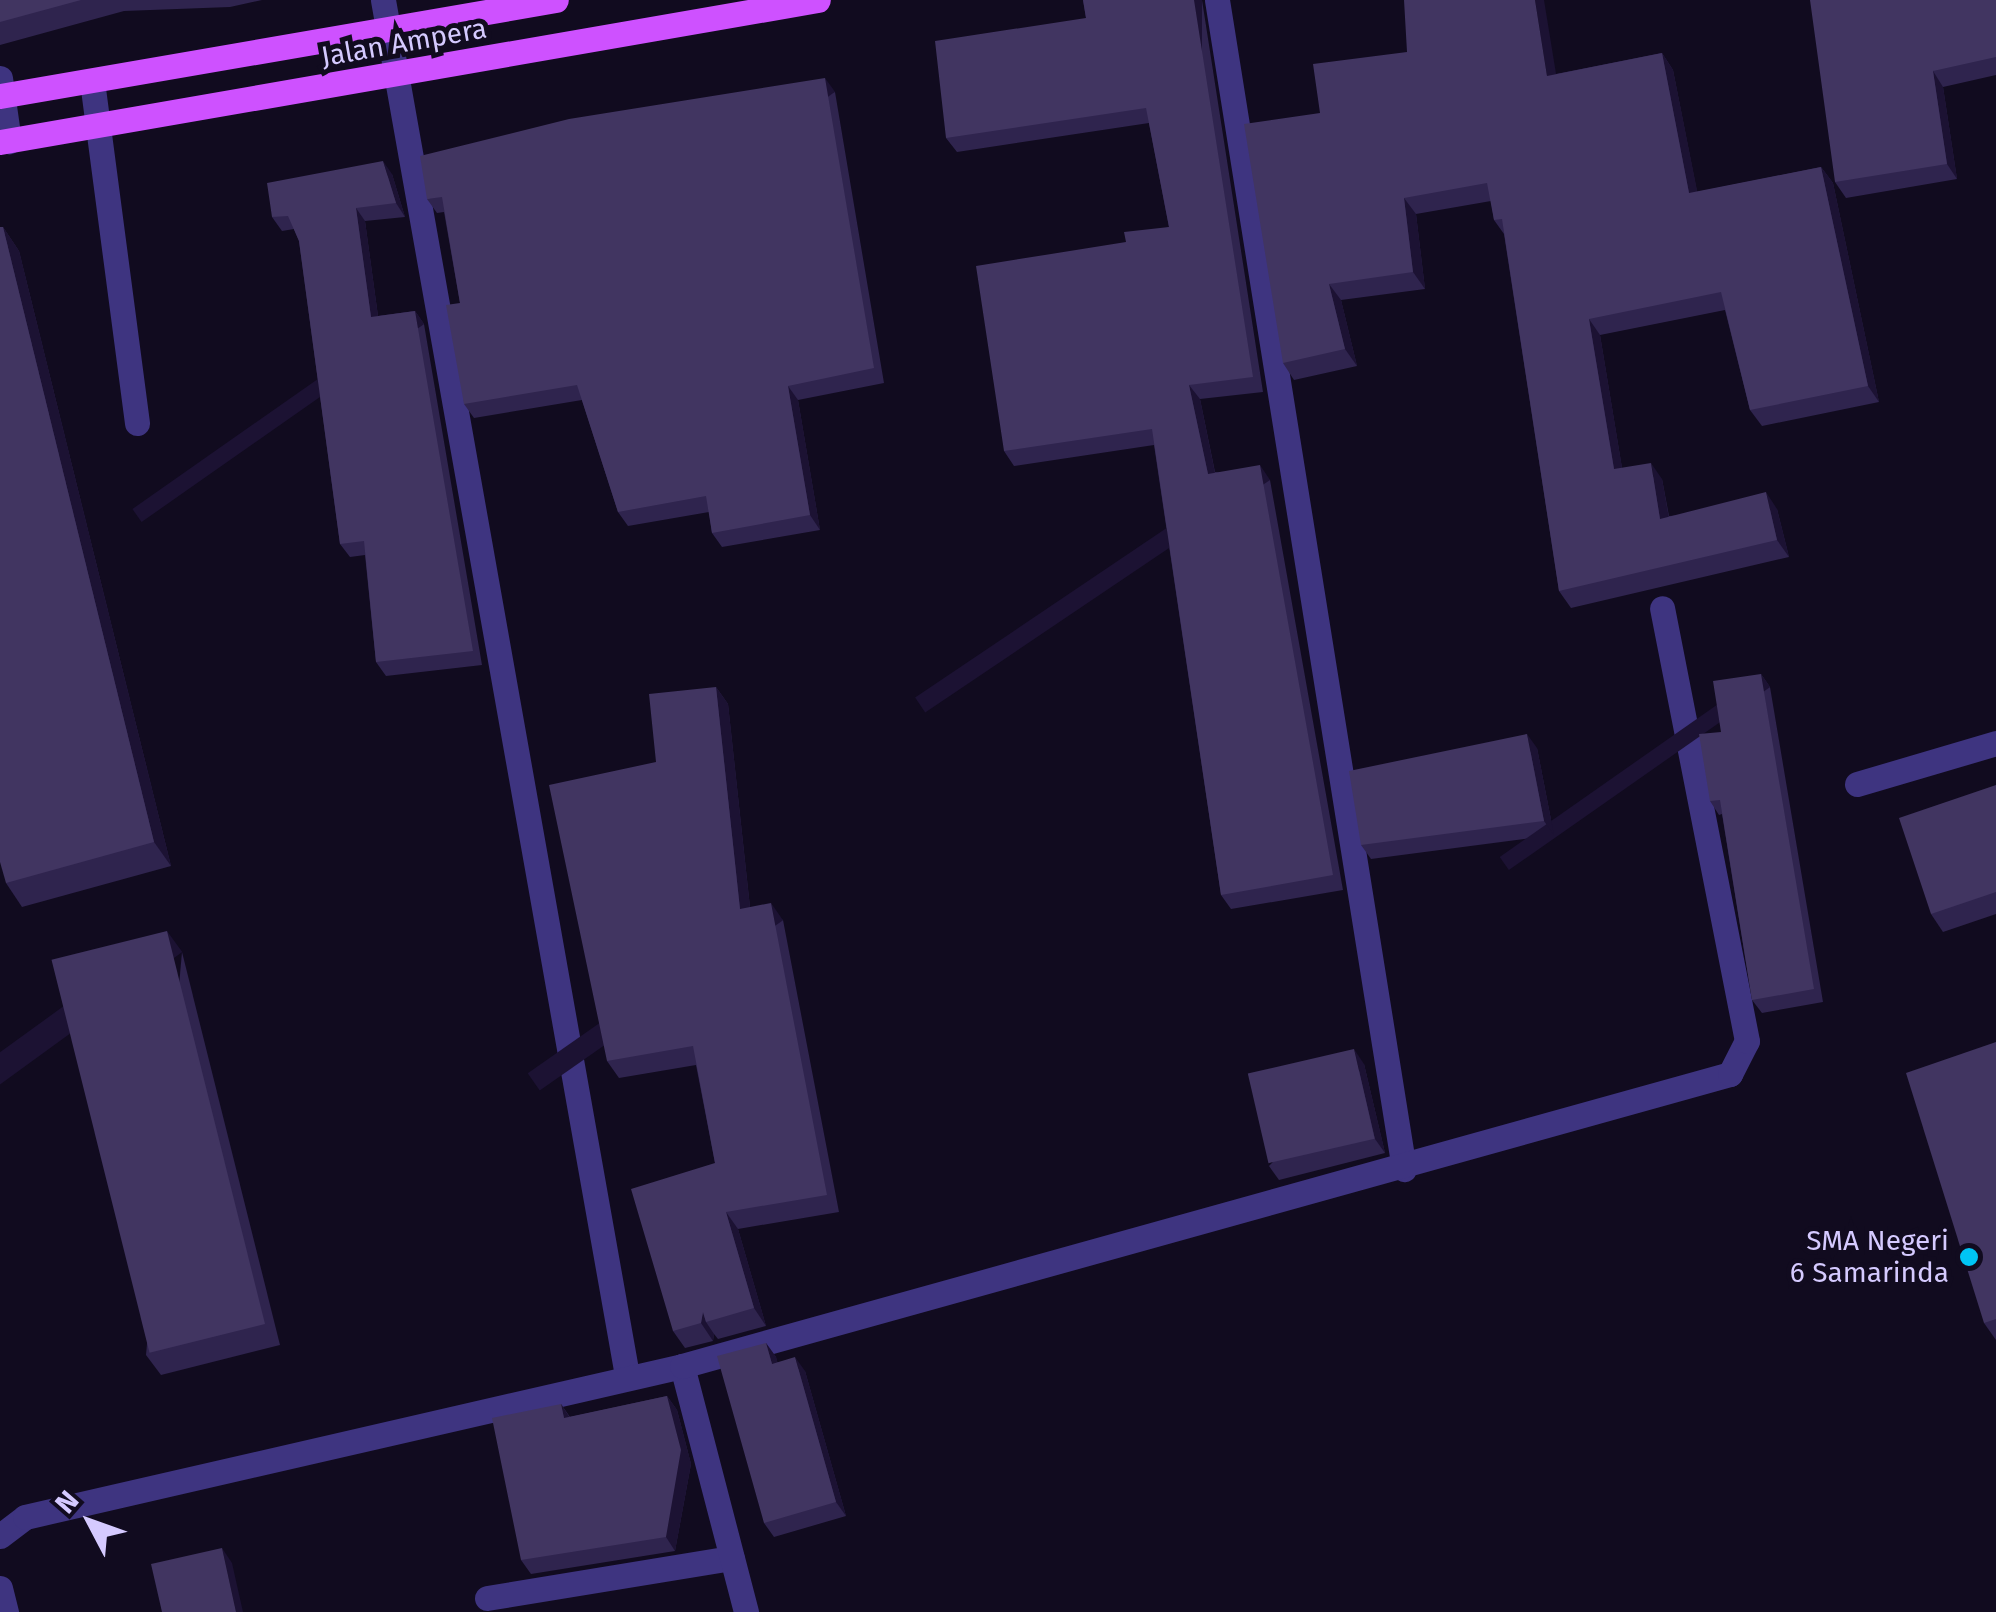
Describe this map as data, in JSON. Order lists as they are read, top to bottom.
{
  "streets": {
    "main road": ["Jalan Ampera"]
  },
  "places": ["SMA Negeri 6 Samarinda"],
  "north": "top left"
}
